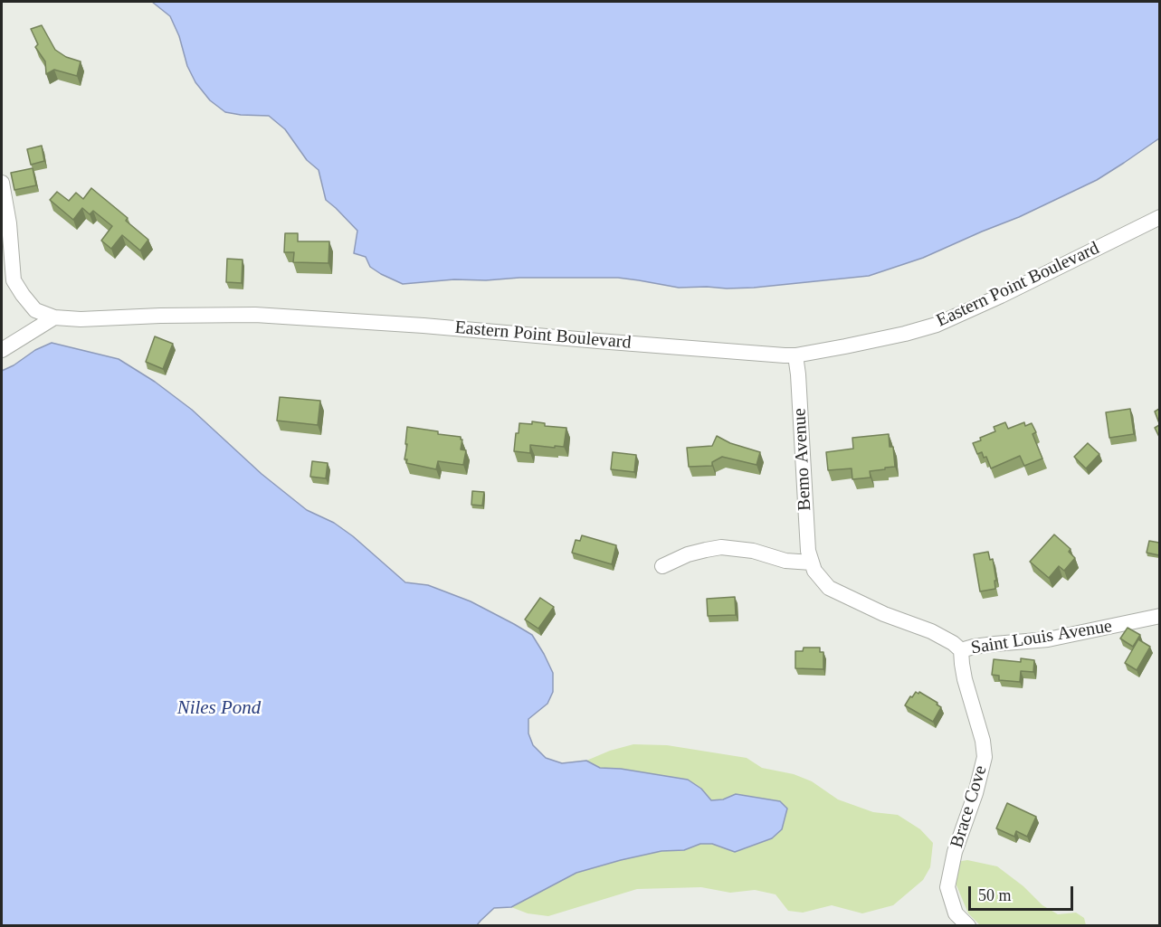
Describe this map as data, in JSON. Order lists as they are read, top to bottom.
{
  "streets": {
    "street": [
      "Eastern Point Boulevard",
      "Bemo Avenue",
      "Saint Louis Avenue",
      "Brace Cove"
    ]
  },
  "crossings": [
    ["Eastern Point Boulevard", "Bemo Avenue"],
    ["Bemo Avenue", "Saint Louis Avenue"],
    ["Saint Louis Avenue", "Brace Cove"]
  ],
  "water": ["Niles Pond"],
  "scale_bar": "50 m"
}
